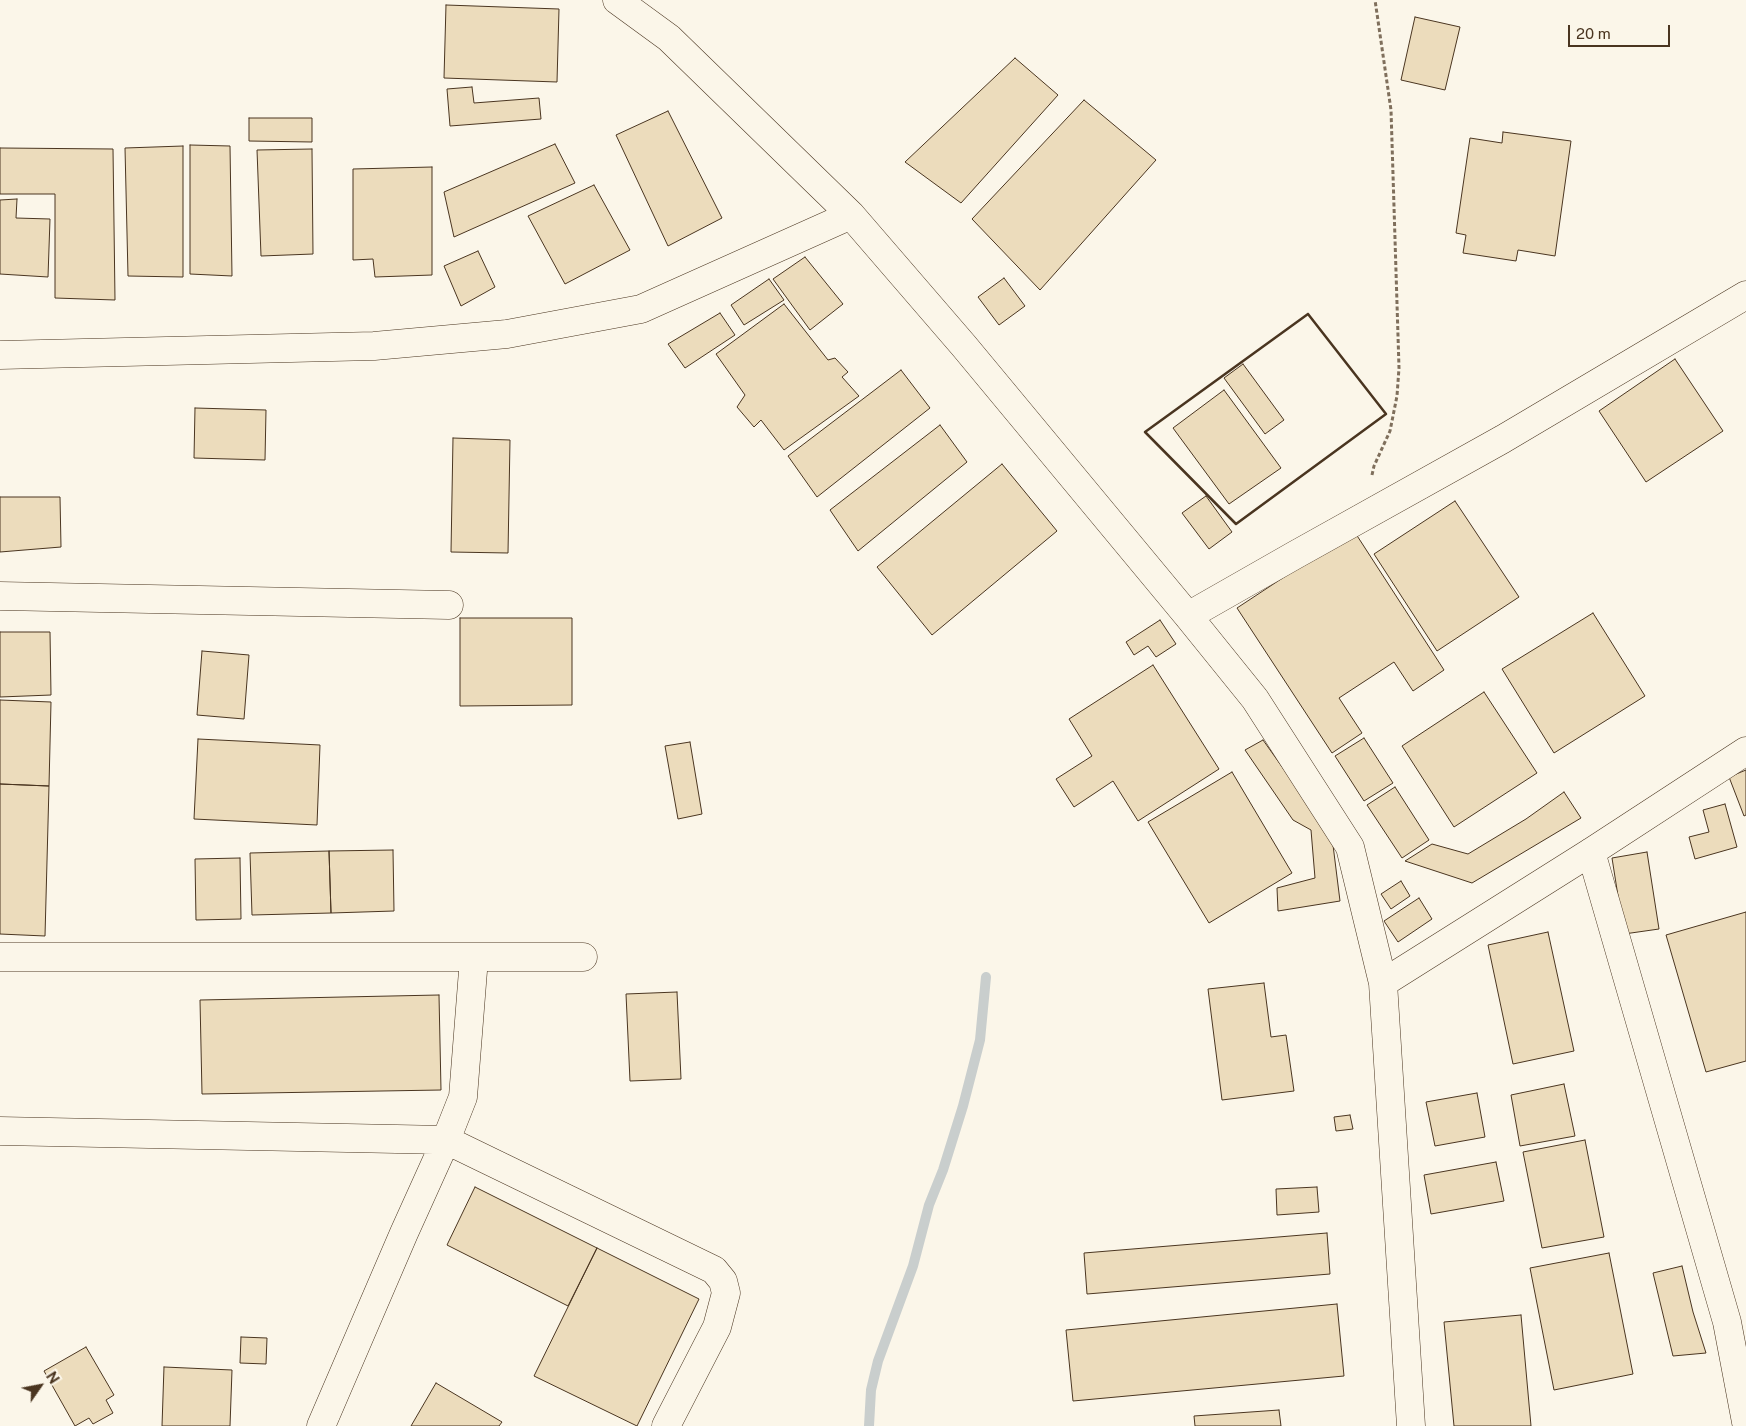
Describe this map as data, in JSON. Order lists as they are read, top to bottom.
{
  "scale_bar": "20 m",
  "north": "top right"
}
